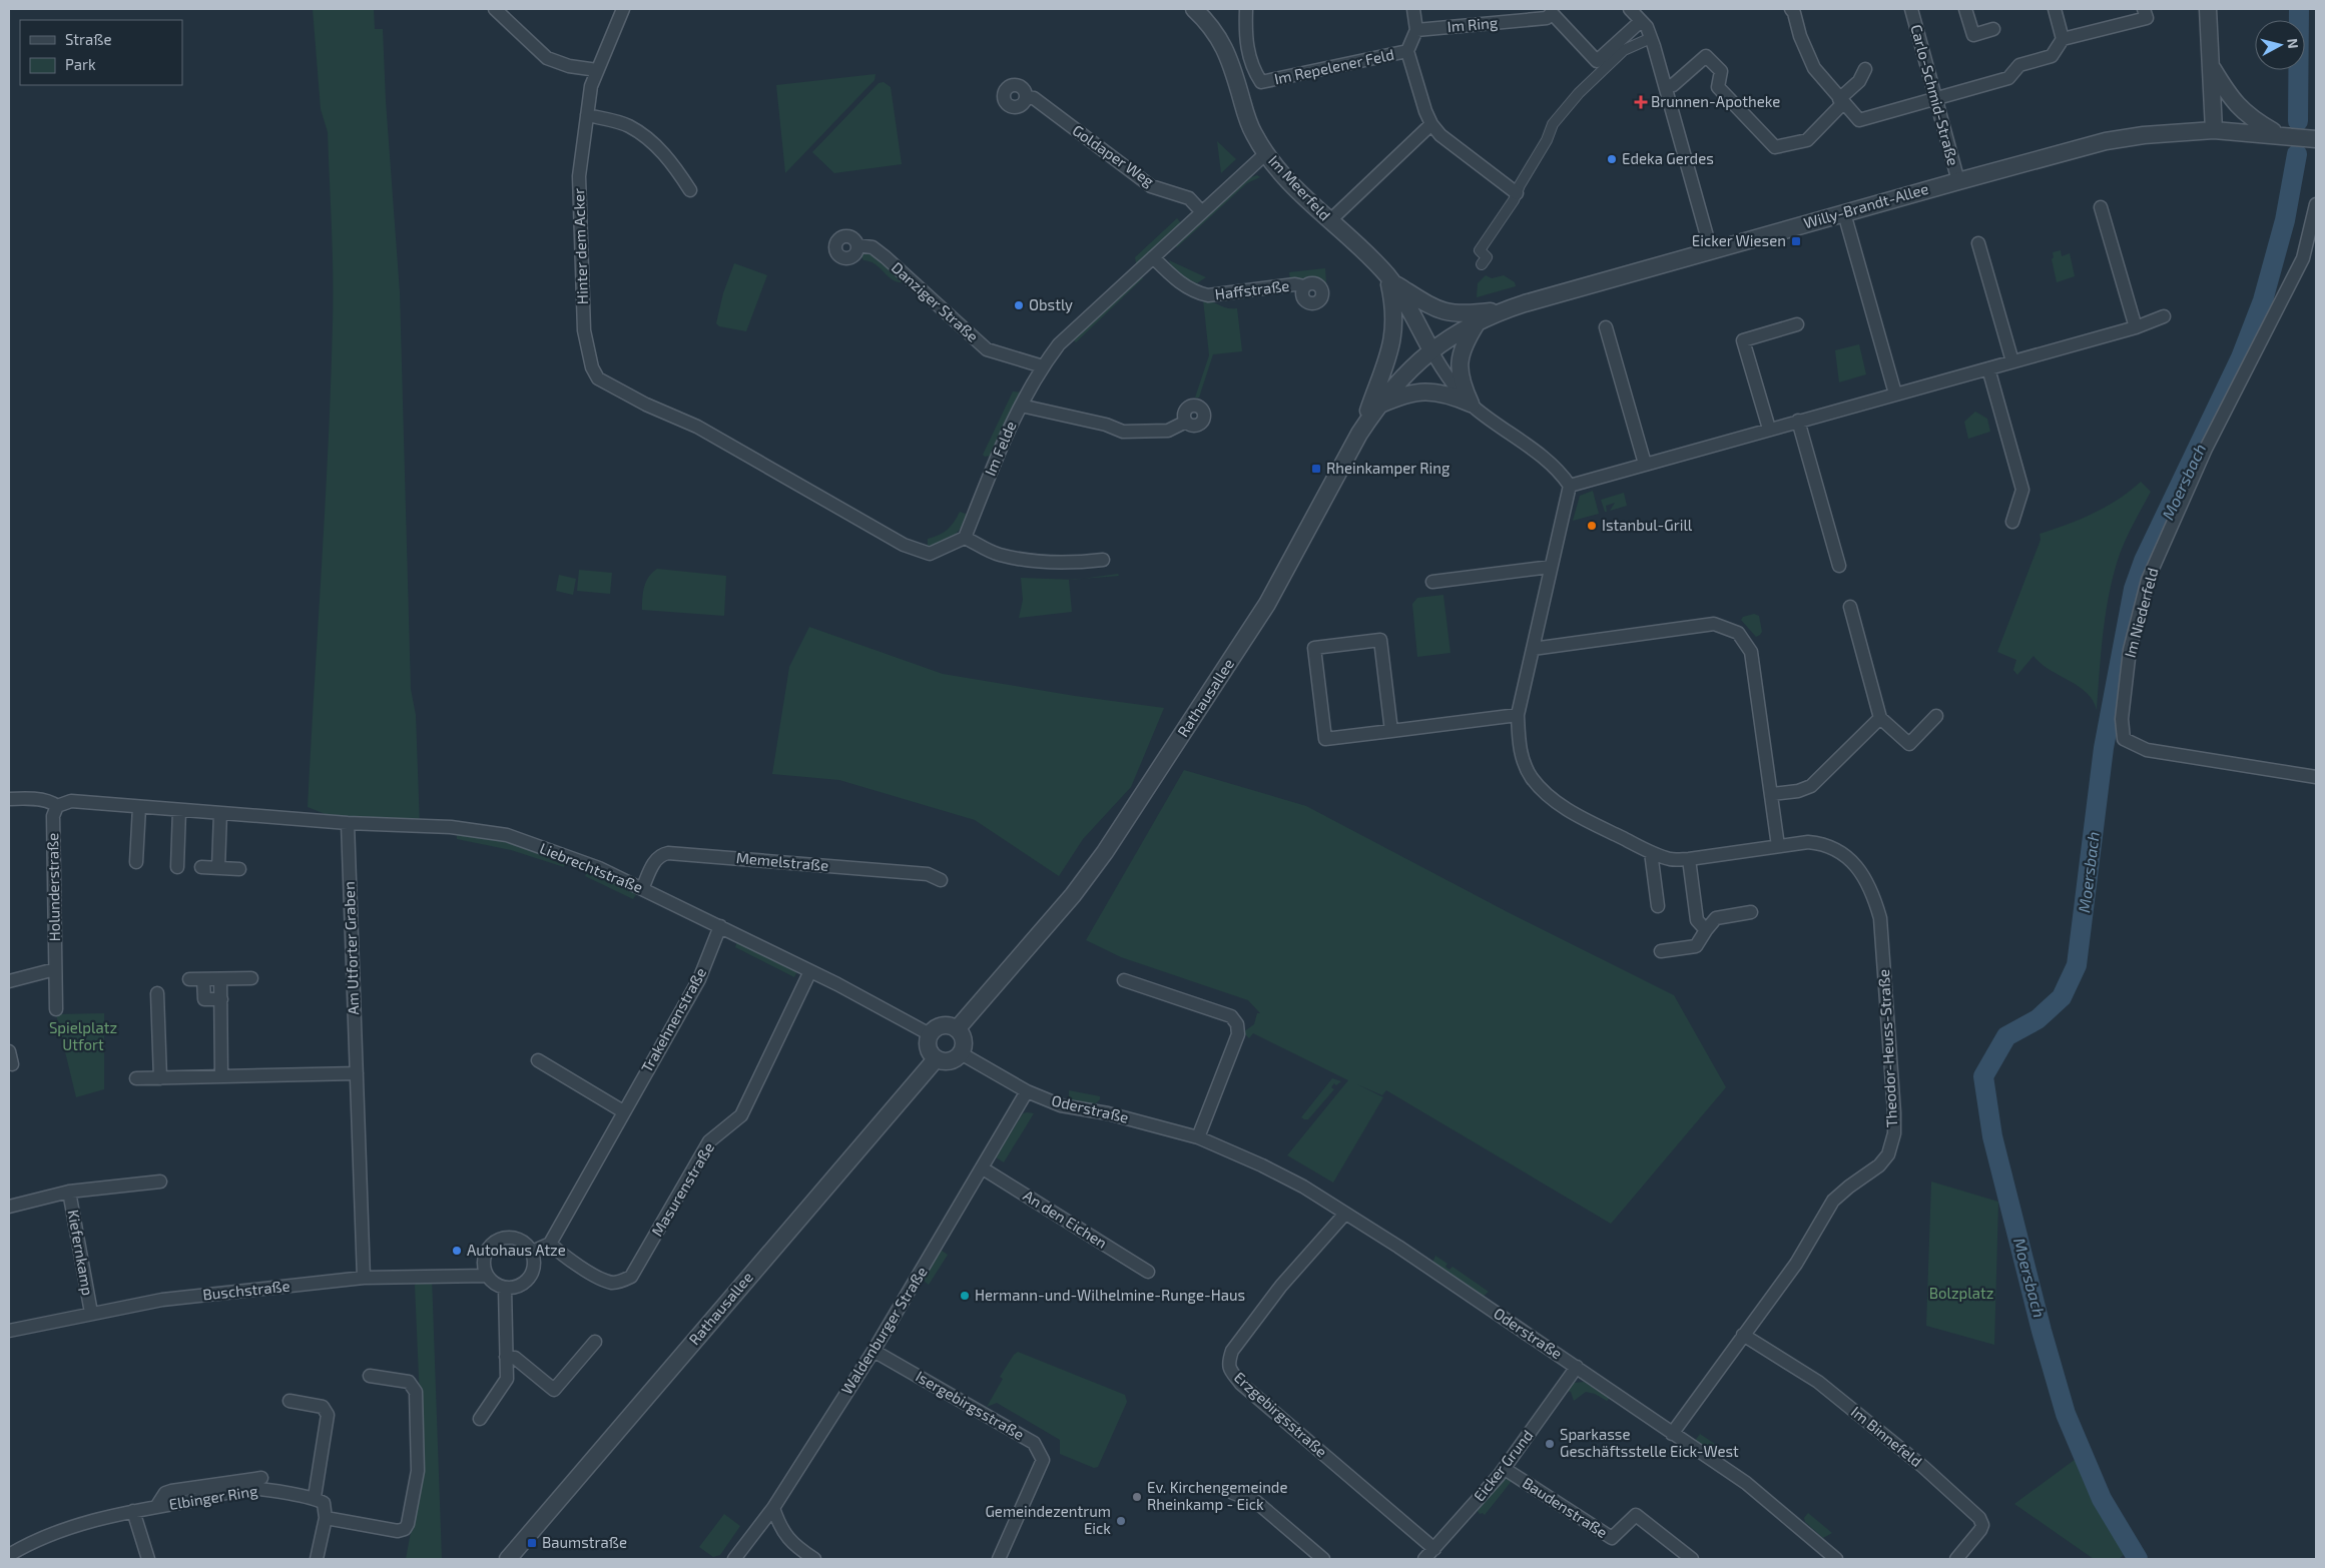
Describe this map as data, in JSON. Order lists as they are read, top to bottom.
{
  "streets": {
    "street": [
      "Im Ring",
      "Im Repelener Feld",
      "Carlo-Schmid-Straße",
      "Goldaper Weg",
      "Im Meerfeld",
      "Willy-Brandt-Allee",
      "Hinter dem Acker",
      "Haffstraße",
      "Danziger Straße",
      "Im Felde",
      "Im Niederfeld",
      "Rathausallee",
      "Memelstraße",
      "Liebrechtstraße",
      "Holunderstraße",
      "Am Utforter Graben",
      "Trakehnenstraße",
      "Theodor-Heuss-Straße",
      "Oderstraße",
      "Masurenstraße",
      "An den Eichen",
      "Kiefernkamp",
      "Buschstraße",
      "Waldenburger Straße",
      "Isergebirgsstraße",
      "Erzgebirgsstraße",
      "Im Binnefeld",
      "Eicker Grund",
      "Elbinger Ring",
      "Baudenstraße"
    ]
  },
  "crossings": [
    ["Carlo-Schmid-Straße", "Willy-Brandt-Allee"],
    ["Goldaper Weg", "Im Felde"],
    ["Im Meerfeld", "Willy-Brandt-Allee"],
    ["Im Meerfeld", "Im Felde"],
    ["Im Meerfeld", "Rathausallee"],
    ["Willy-Brandt-Allee", "Rathausallee"],
    ["Hinter dem Acker", "Im Felde"],
    ["Haffstraße", "Im Felde"],
    ["Danziger Straße", "Im Felde"],
    ["Rathausallee", "Liebrechtstraße"],
    ["Rathausallee", "Oderstraße"],
    ["Memelstraße", "Liebrechtstraße"],
    ["Liebrechtstraße", "Holunderstraße"],
    ["Liebrechtstraße", "Am Utforter Graben"],
    ["Liebrechtstraße", "Trakehnenstraße"],
    ["Liebrechtstraße", "Oderstraße"],
    ["Liebrechtstraße", "Masurenstraße"],
    ["Am Utforter Graben", "Buschstraße"],
    ["Trakehnenstraße", "Masurenstraße"],
    ["Theodor-Heuss-Straße", "Oderstraße"],
    ["Theodor-Heuss-Straße", "Im Binnefeld"],
    ["Oderstraße", "Waldenburger Straße"],
    ["Oderstraße", "Erzgebirgsstraße"],
    ["Oderstraße", "Eicker Grund"],
    ["An den Eichen", "Waldenburger Straße"],
    ["Kiefernkamp", "Buschstraße"],
    ["Waldenburger Straße", "Isergebirgsstraße"],
    ["Erzgebirgsstraße", "Eicker Grund"],
    ["Eicker Grund", "Baudenstraße"]
  ],
  "water": ["Moersbach"],
  "parks": ["Spielplatz Utfort", "Bolzplatz"],
  "places": {
    "health": ["Brunnen-Apotheke"],
    "other": [
      "Edeka Gerdes",
      "Obstly",
      "Istanbul-Grill",
      "Autohaus Atze",
      "Hermann-und-Wilhelmine-Runge-Haus",
      "Sparkasse Geschäftsstelle Eick-West",
      "Ev. Kirchengemeinde Rheinkamp - Eick",
      "Gemeindezentrum Eick"
    ],
    "transit": ["Eicker Wiesen", "Rheinkamper Ring", "Baumstraße"]
  },
  "legend": ["Straße", "Park"],
  "north": "right"
}
